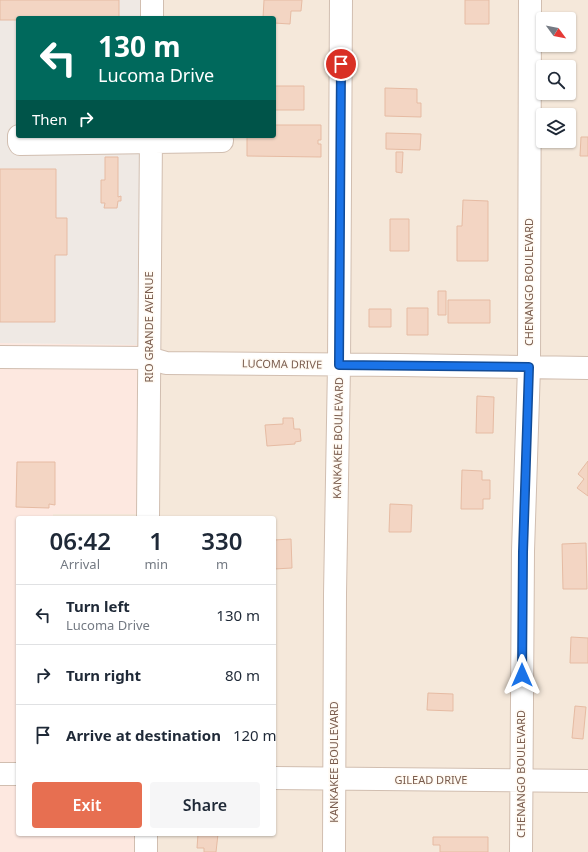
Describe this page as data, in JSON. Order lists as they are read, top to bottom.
{
  "streets": {
    "street": [
      "CHENANGO BOULEVARD",
      "RIO GRANDE AVENUE",
      "LUCOMA DRIVE",
      "KANKAKEE BOULEVARD",
      "GILEAD DRIVE"
    ]
  },
  "crossings": [
    ["CHENANGO BOULEVARD", "LUCOMA DRIVE"],
    ["CHENANGO BOULEVARD", "GILEAD DRIVE"],
    ["RIO GRANDE AVENUE", "LUCOMA DRIVE"],
    ["LUCOMA DRIVE", "KANKAKEE BOULEVARD"],
    ["KANKAKEE BOULEVARD", "GILEAD DRIVE"]
  ],
  "north": "bottom right",
  "page": {
    "turn": ["130 m", "Lucoma Drive"],
    "then": "Then",
    "eta": [
      "06:42",
      "Arrival",
      "1",
      "min",
      "330",
      "m"
    ],
    "list": [
      {
        "name": "Turn left",
        "note": "Lucoma Drive",
        "value": "130 m"
      },
      {
        "name": "Turn right",
        "value": "80 m"
      },
      {
        "name": "Arrive at destination",
        "value": "120 m"
      }
    ],
    "buttons": ["Exit", "Share"]
  }
}
